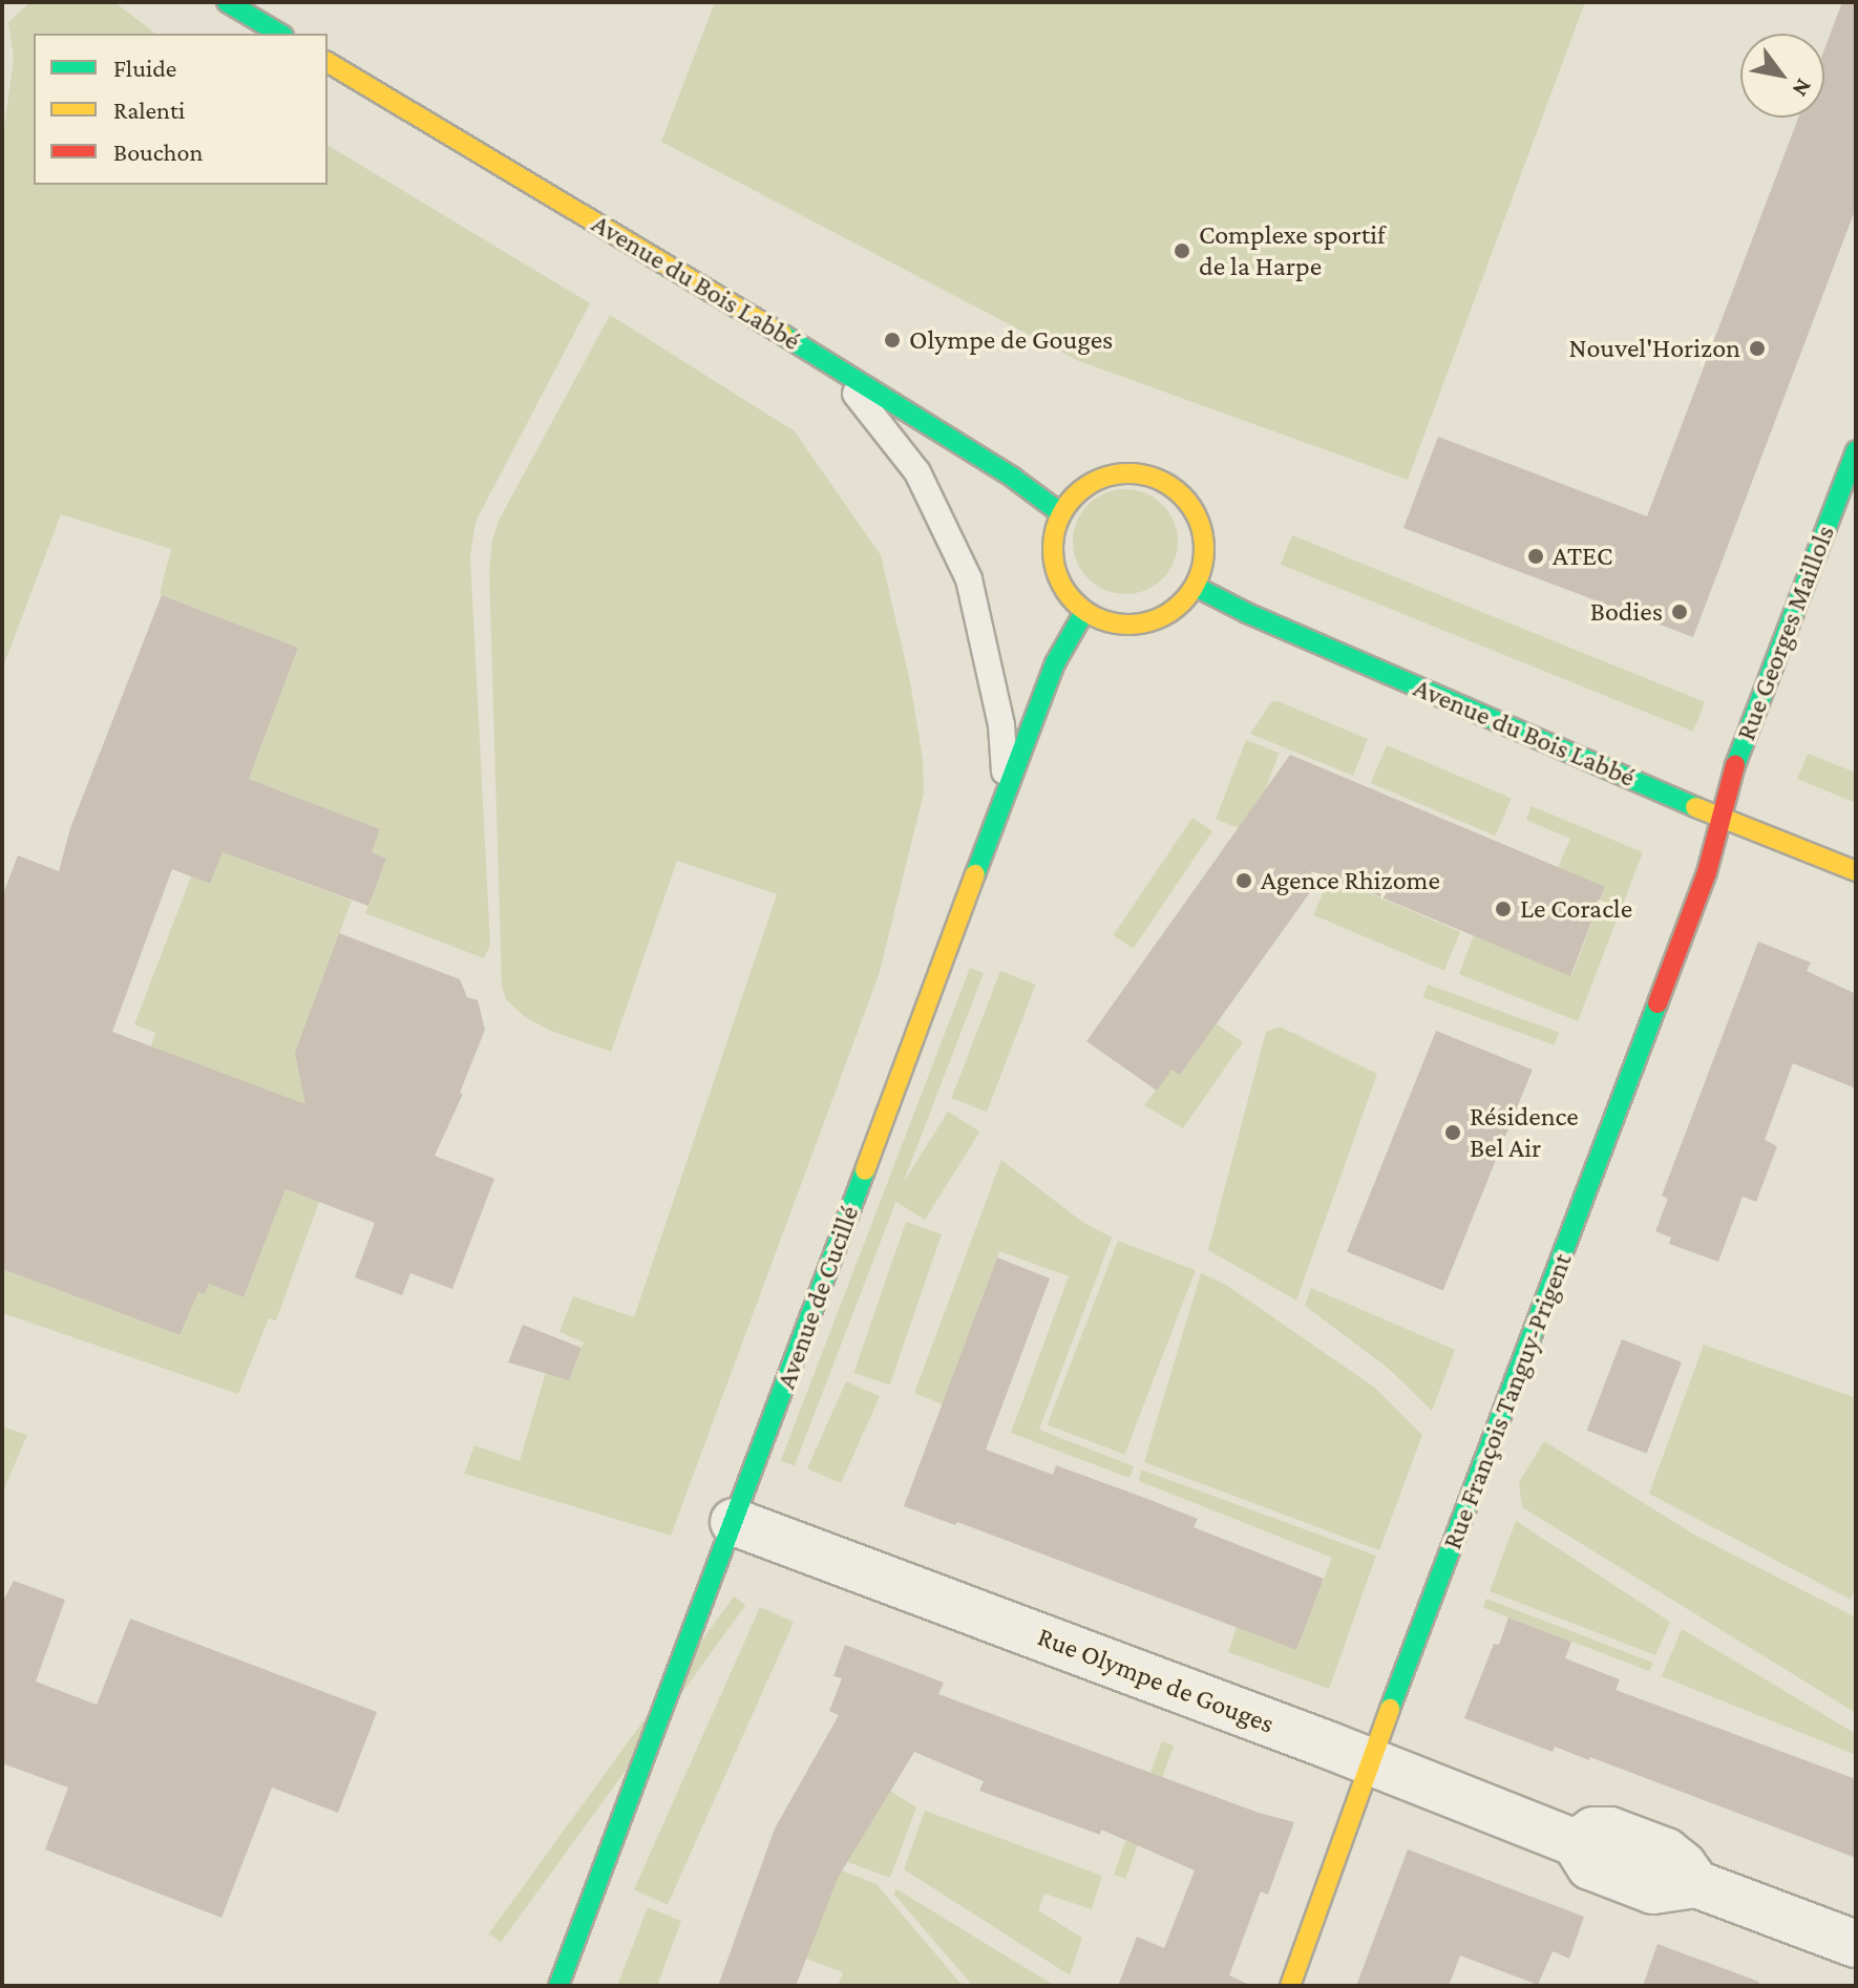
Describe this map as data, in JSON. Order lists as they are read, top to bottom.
{
  "streets": {
    "street": [
      "Avenue du Bois Labbé",
      "Rue Georges Maillols",
      "Avenue de Cucillé",
      "Rue François Tanguy-Prigent",
      "Rue Olympe de Gouges"
    ]
  },
  "crossings": [
    ["Avenue du Bois Labbé", "Rue Georges Maillols"],
    ["Avenue du Bois Labbé", "Avenue de Cucillé"],
    ["Avenue du Bois Labbé", "Rue François Tanguy-Prigent"],
    ["Rue Georges Maillols", "Rue François Tanguy-Prigent"],
    ["Avenue de Cucillé", "Rue Olympe de Gouges"],
    ["Rue François Tanguy-Prigent", "Rue Olympe de Gouges"]
  ],
  "places": [
    "Complexe sportif de la Harpe",
    "Olympe de Gouges",
    "Nouvel'Horizon",
    "ATEC",
    "Bodies",
    "Agence Rhizome",
    "Le Coracle",
    "Résidence Bel Air"
  ],
  "legend": ["Fluide", "Ralenti", "Bouchon"],
  "north": "bottom right"
}
